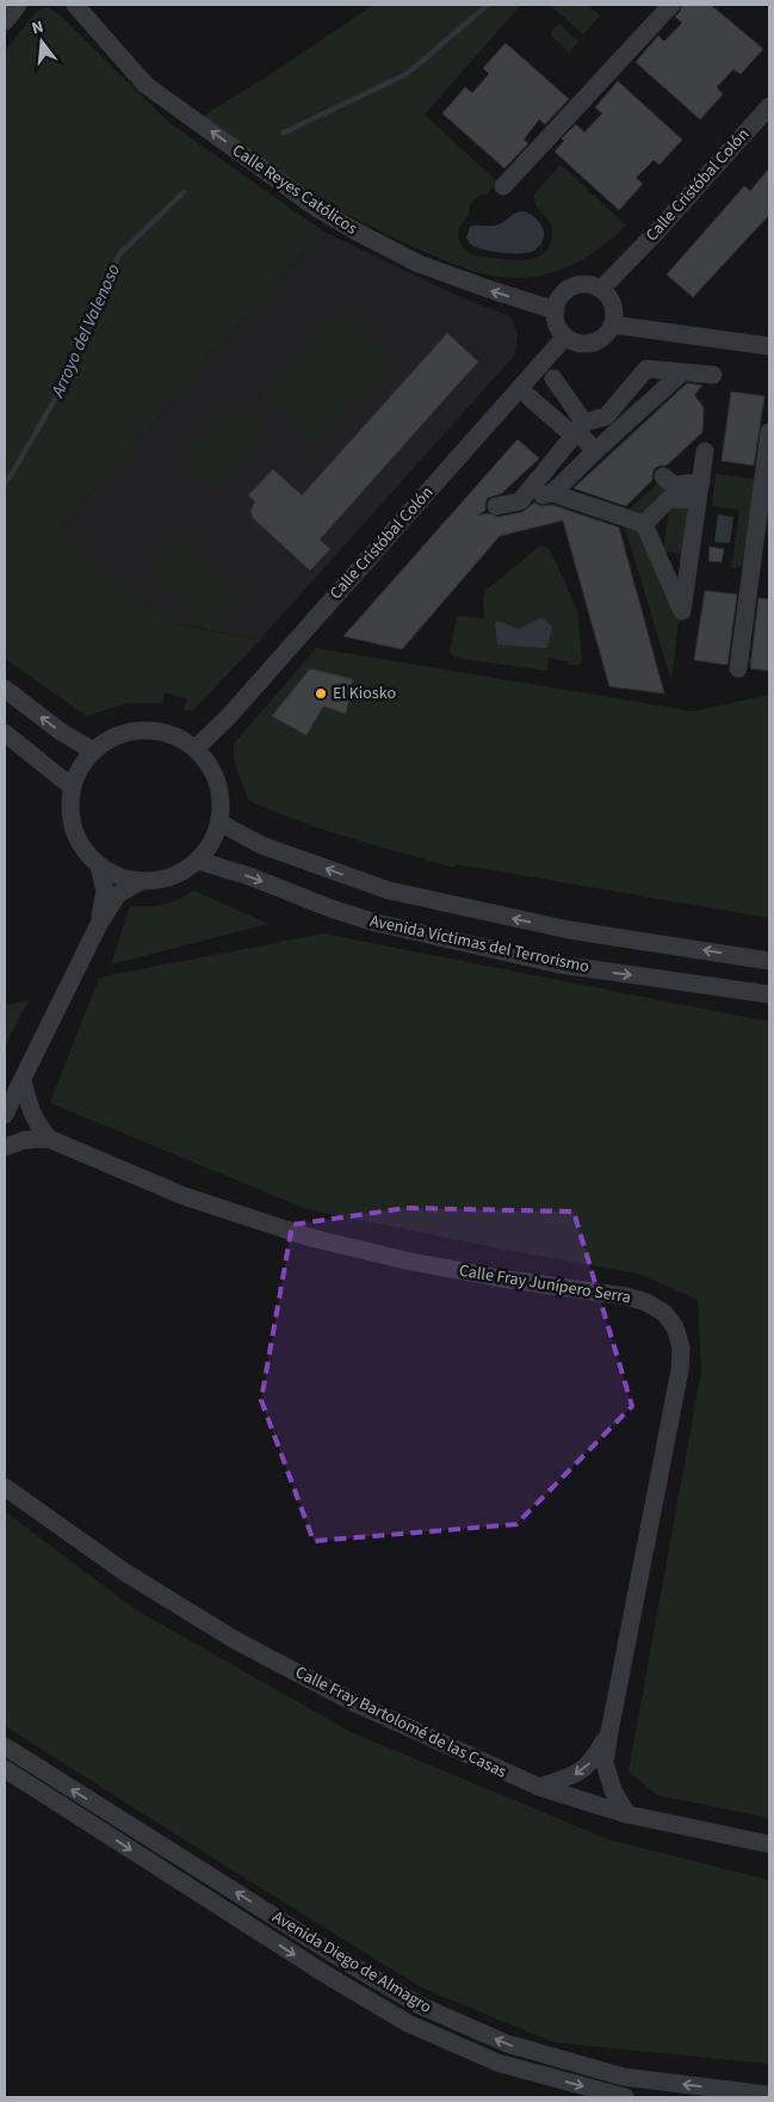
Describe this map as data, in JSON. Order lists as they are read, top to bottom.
{
  "streets": {
    "street": [
      "Calle Cristóbal Colón",
      "Calle Reyes Católicos",
      "Avenida Víctimas del Terrorismo",
      "Calle Fray Junípero Serra",
      "Calle Fray Bartolomé de las Casas",
      "Avenida Diego de Almagro"
    ]
  },
  "crossings": [
    ["Calle Cristóbal Colón", "Calle Reyes Católicos"],
    ["Calle Cristóbal Colón", "Avenida Víctimas del Terrorismo"],
    ["Calle Fray Junípero Serra", "Calle Fray Bartolomé de las Casas"]
  ],
  "one_way": ["Calle Reyes Católicos"],
  "water": ["Arroyo del Valenoso"],
  "places": ["El Kiosko"],
  "north": "top"
}
